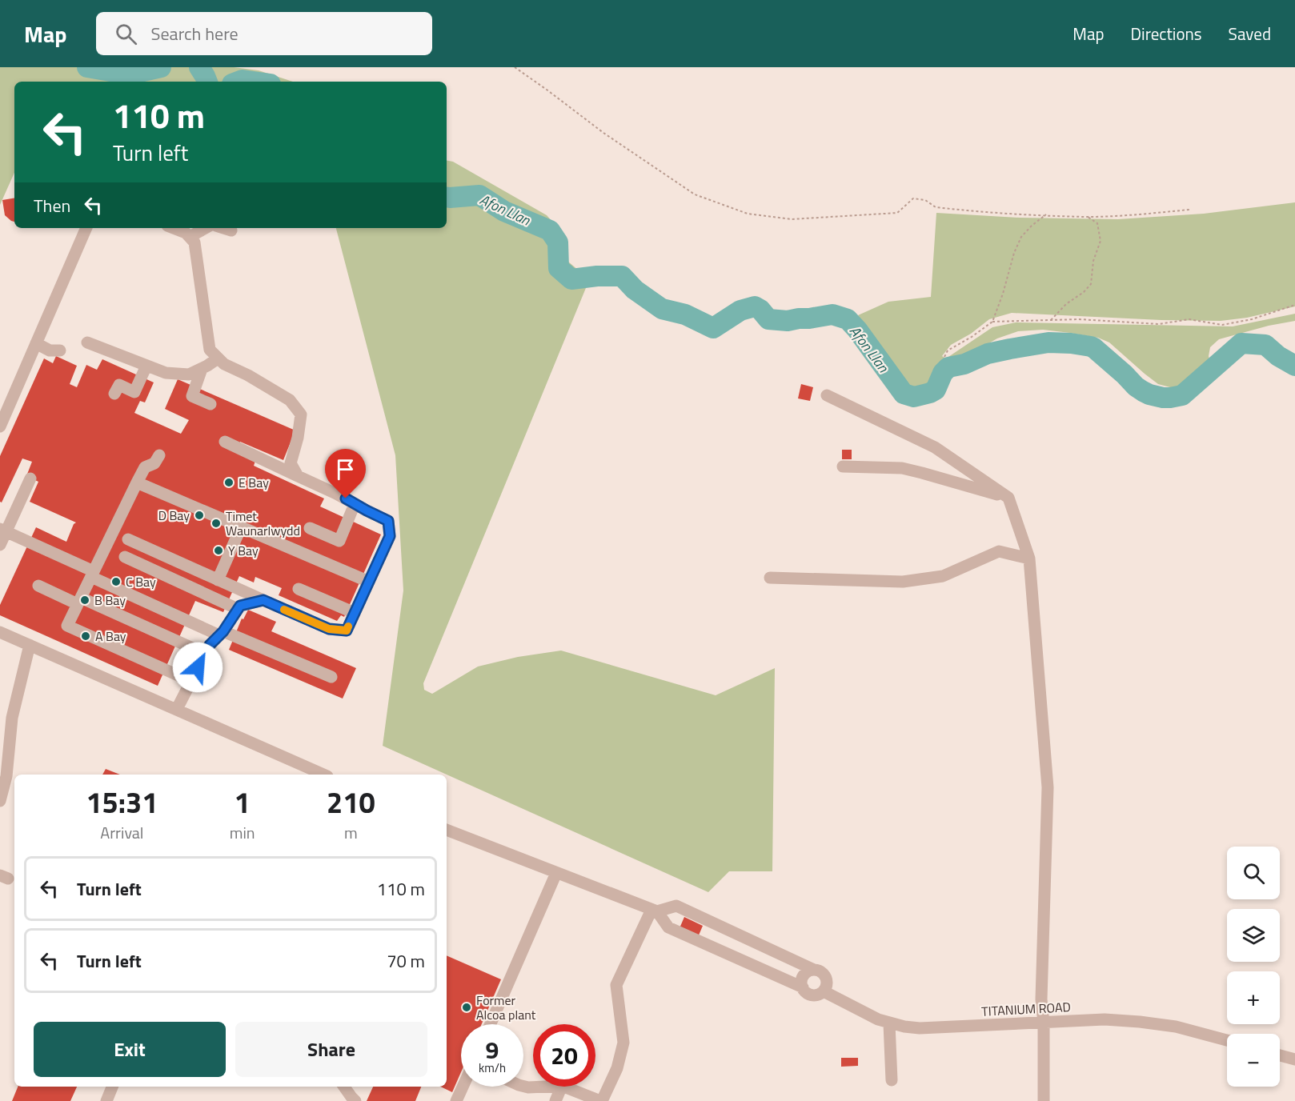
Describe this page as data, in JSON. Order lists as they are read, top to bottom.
{
  "streets": {
    "street": ["TITANIUM ROAD"]
  },
  "water": ["Afon Llan"],
  "places": [
    "E Bay",
    "D Bay",
    "Timet Waunarlwydd",
    "Y Bay",
    "C Bay",
    "B Bay",
    "A Bay",
    "Former Alcoa plant"
  ],
  "page": {
    "header": "Map",
    "search": "Search here",
    "nav": ["Map", "Directions", "Saved"],
    "turn": ["110 m", "Turn left"],
    "then": "Then",
    "eta": [
      "15:31",
      "Arrival",
      "1",
      "min",
      "210",
      "m"
    ],
    "map_buttons": ["+", "−"],
    "list": [
      {
        "name": "Turn left",
        "value": "110 m"
      },
      {
        "name": "Turn left",
        "value": "70 m"
      }
    ],
    "buttons": ["Exit", "Share"],
    "speed": "9 km/h",
    "limit": "20"
  }
}
